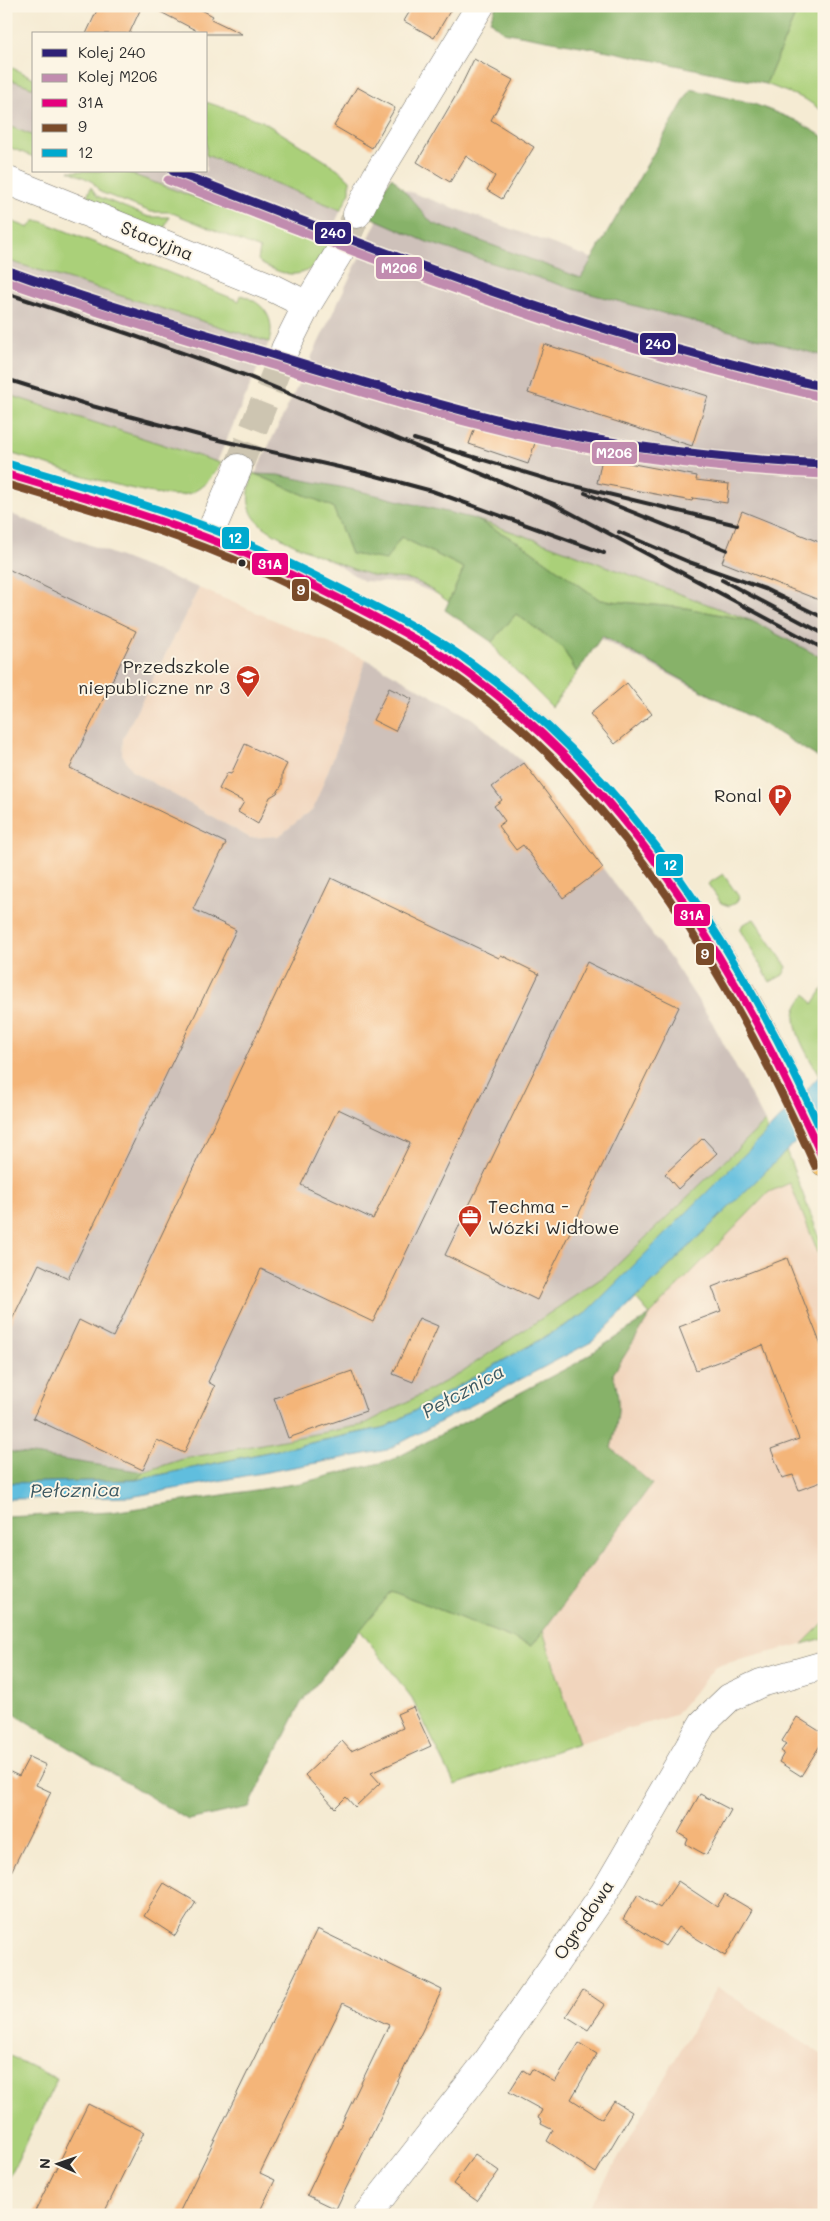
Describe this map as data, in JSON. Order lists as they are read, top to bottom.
{
  "streets": {
    "street": ["Stacyjna", "Ogrodowa"]
  },
  "water": ["Pełcznica"],
  "places": {
    "school or university": ["Przedszkole niepubliczne nr 3"],
    "parking": ["Ronal"],
    "office": ["Techma - Wózki Widłowe"]
  },
  "lines": [
    "rail line 240",
    "rail line M206",
    "transit line 12",
    "transit line 31A",
    "transit line 9"
  ],
  "legend": [
    "Kolej 240",
    "Kolej M206",
    "31A",
    "9",
    "12"
  ],
  "north": "left"
}
